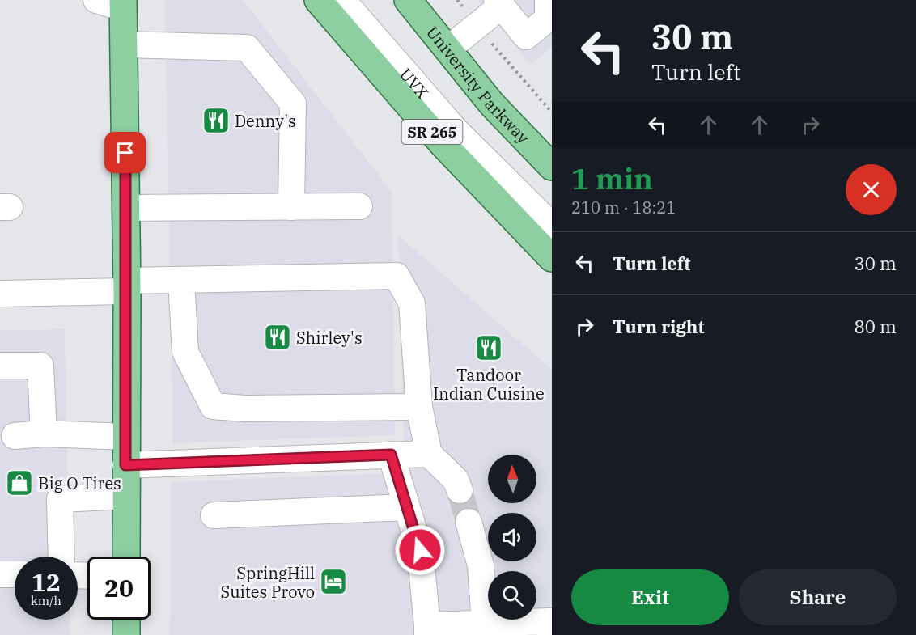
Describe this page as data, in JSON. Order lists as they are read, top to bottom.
{
  "streets": {
    "main road": ["University Parkway", "SR 265"],
    "street": ["UVX"]
  },
  "places": {
    "restaurant": ["Denny's", "Shirley's", "Tandoor Indian Cuisine"],
    "shop": ["Big O Tires"],
    "hotel": ["SpringHill Suites Provo"]
  },
  "north": "top",
  "page": {
    "turn": ["30 m", "Turn left"],
    "heading": ["1 min", "210 m · 18:21"],
    "list": [
      {
        "name": "Turn left",
        "value": "30 m"
      },
      {
        "name": "Turn right",
        "value": "80 m"
      }
    ],
    "speed": "12 km/h",
    "limit": "20",
    "buttons": ["Exit", "Share"]
  }
}
